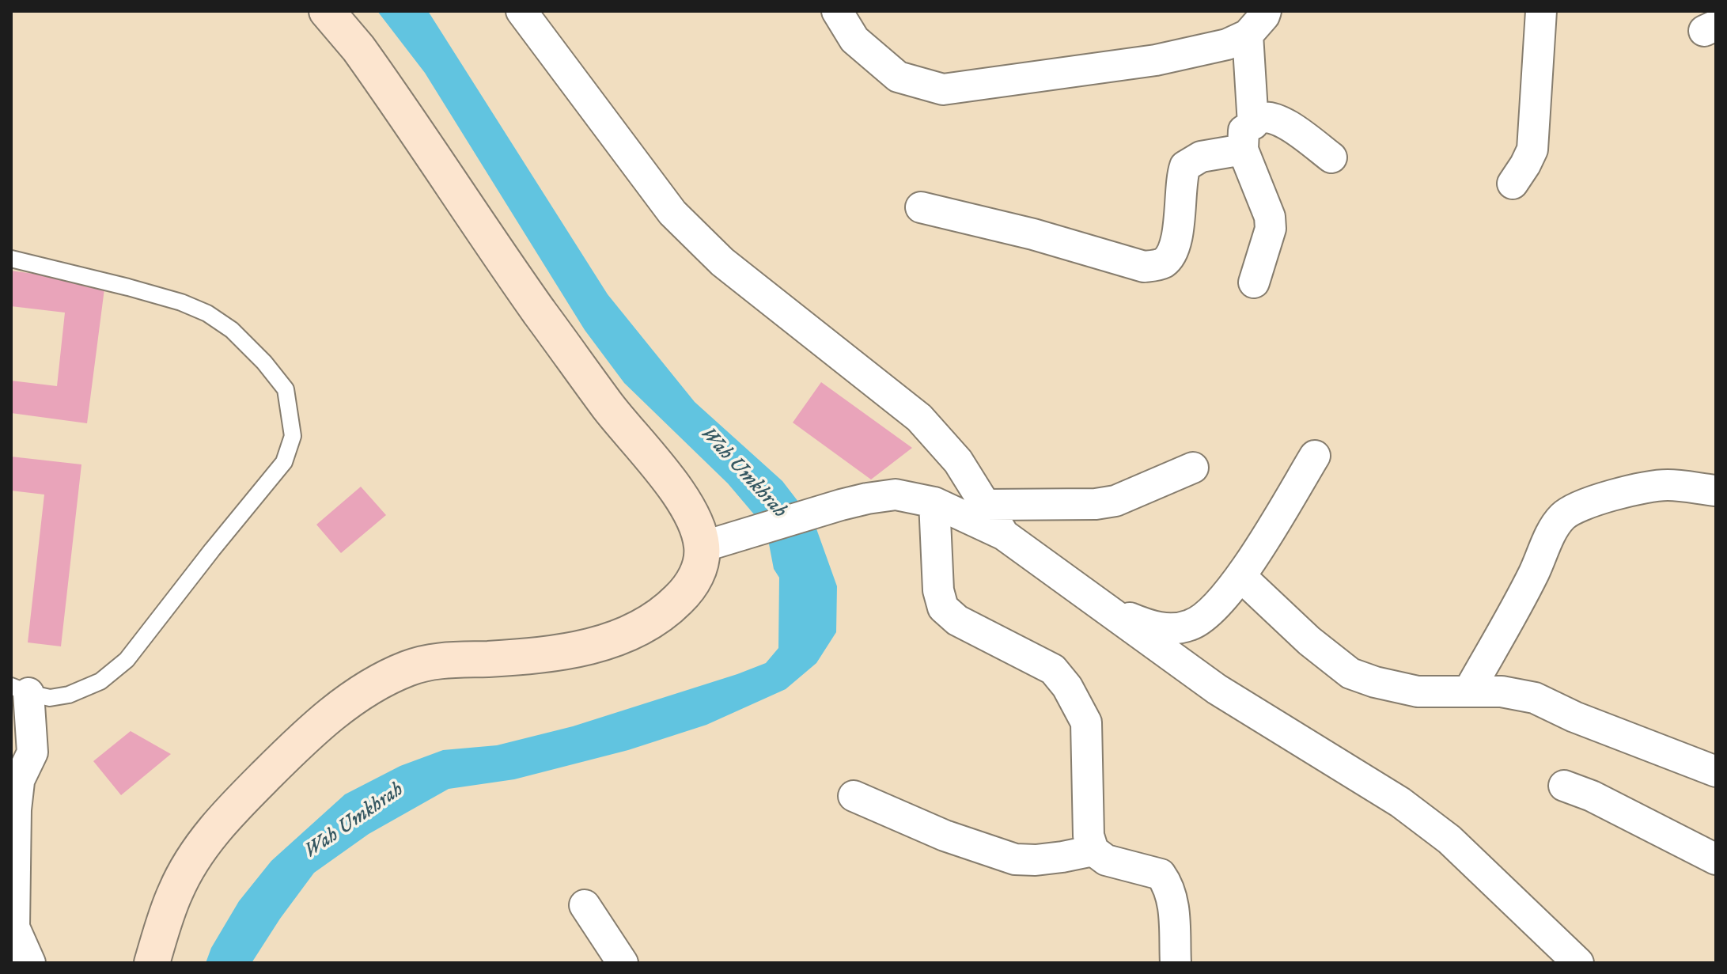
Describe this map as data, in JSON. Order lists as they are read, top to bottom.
{
  "water": ["Wah Umkhrah"]
}
